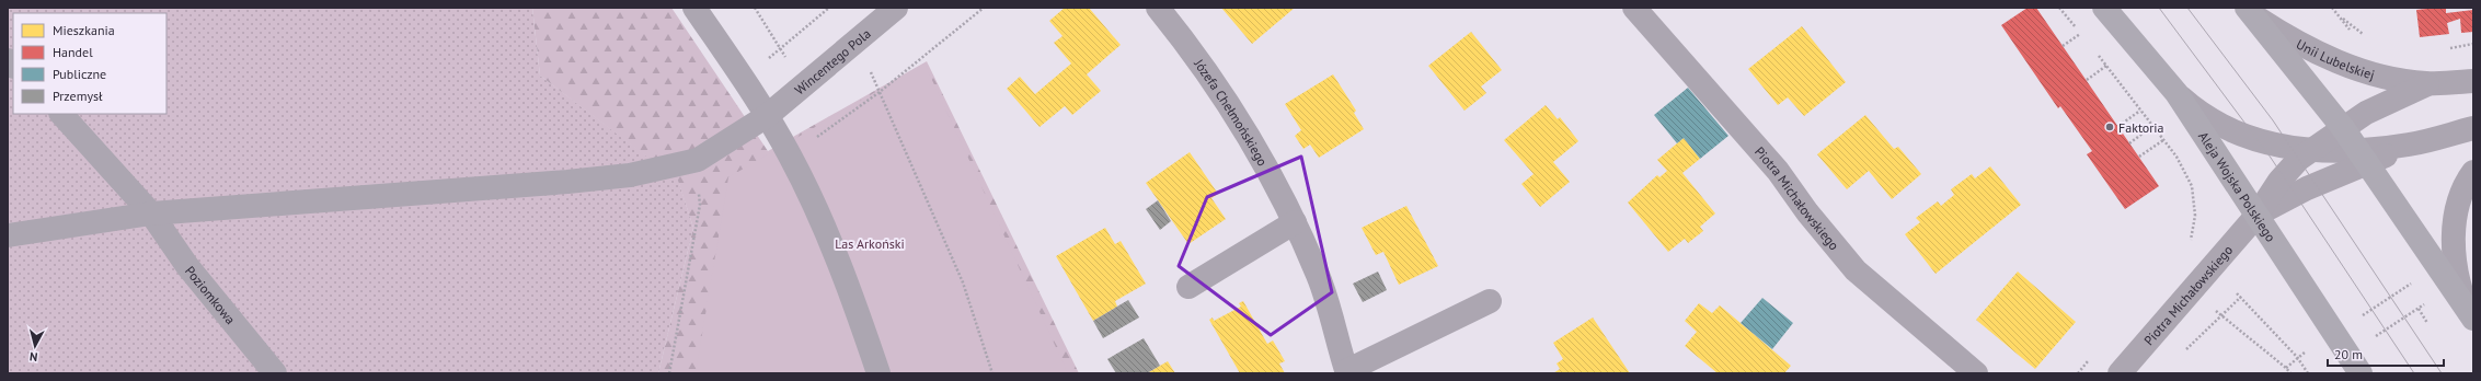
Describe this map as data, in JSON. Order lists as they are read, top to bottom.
{
  "streets": {
    "main road": ["Aleja Wojska Polskiego"],
    "street": [
      "Unii Lubelskiej",
      "Wincentego Pola",
      "Józefa Chełmońskiego",
      "Piotra Michałowskiego",
      "Poziomkowa"
    ]
  },
  "crossings": [
    ["Unii Lubelskiej", "Aleja Wojska Polskiego"],
    ["Wincentego Pola", "Poziomkowa"],
    ["Aleja Wojska Polskiego", "Piotra Michałowskiego"]
  ],
  "parks": ["Las Arkoński"],
  "places": ["Faktoria"],
  "legend": [
    "Mieszkania",
    "Handel",
    "Publiczne",
    "Przemysł"
  ],
  "scale_bar": "20 m",
  "north": "bottom"
}
